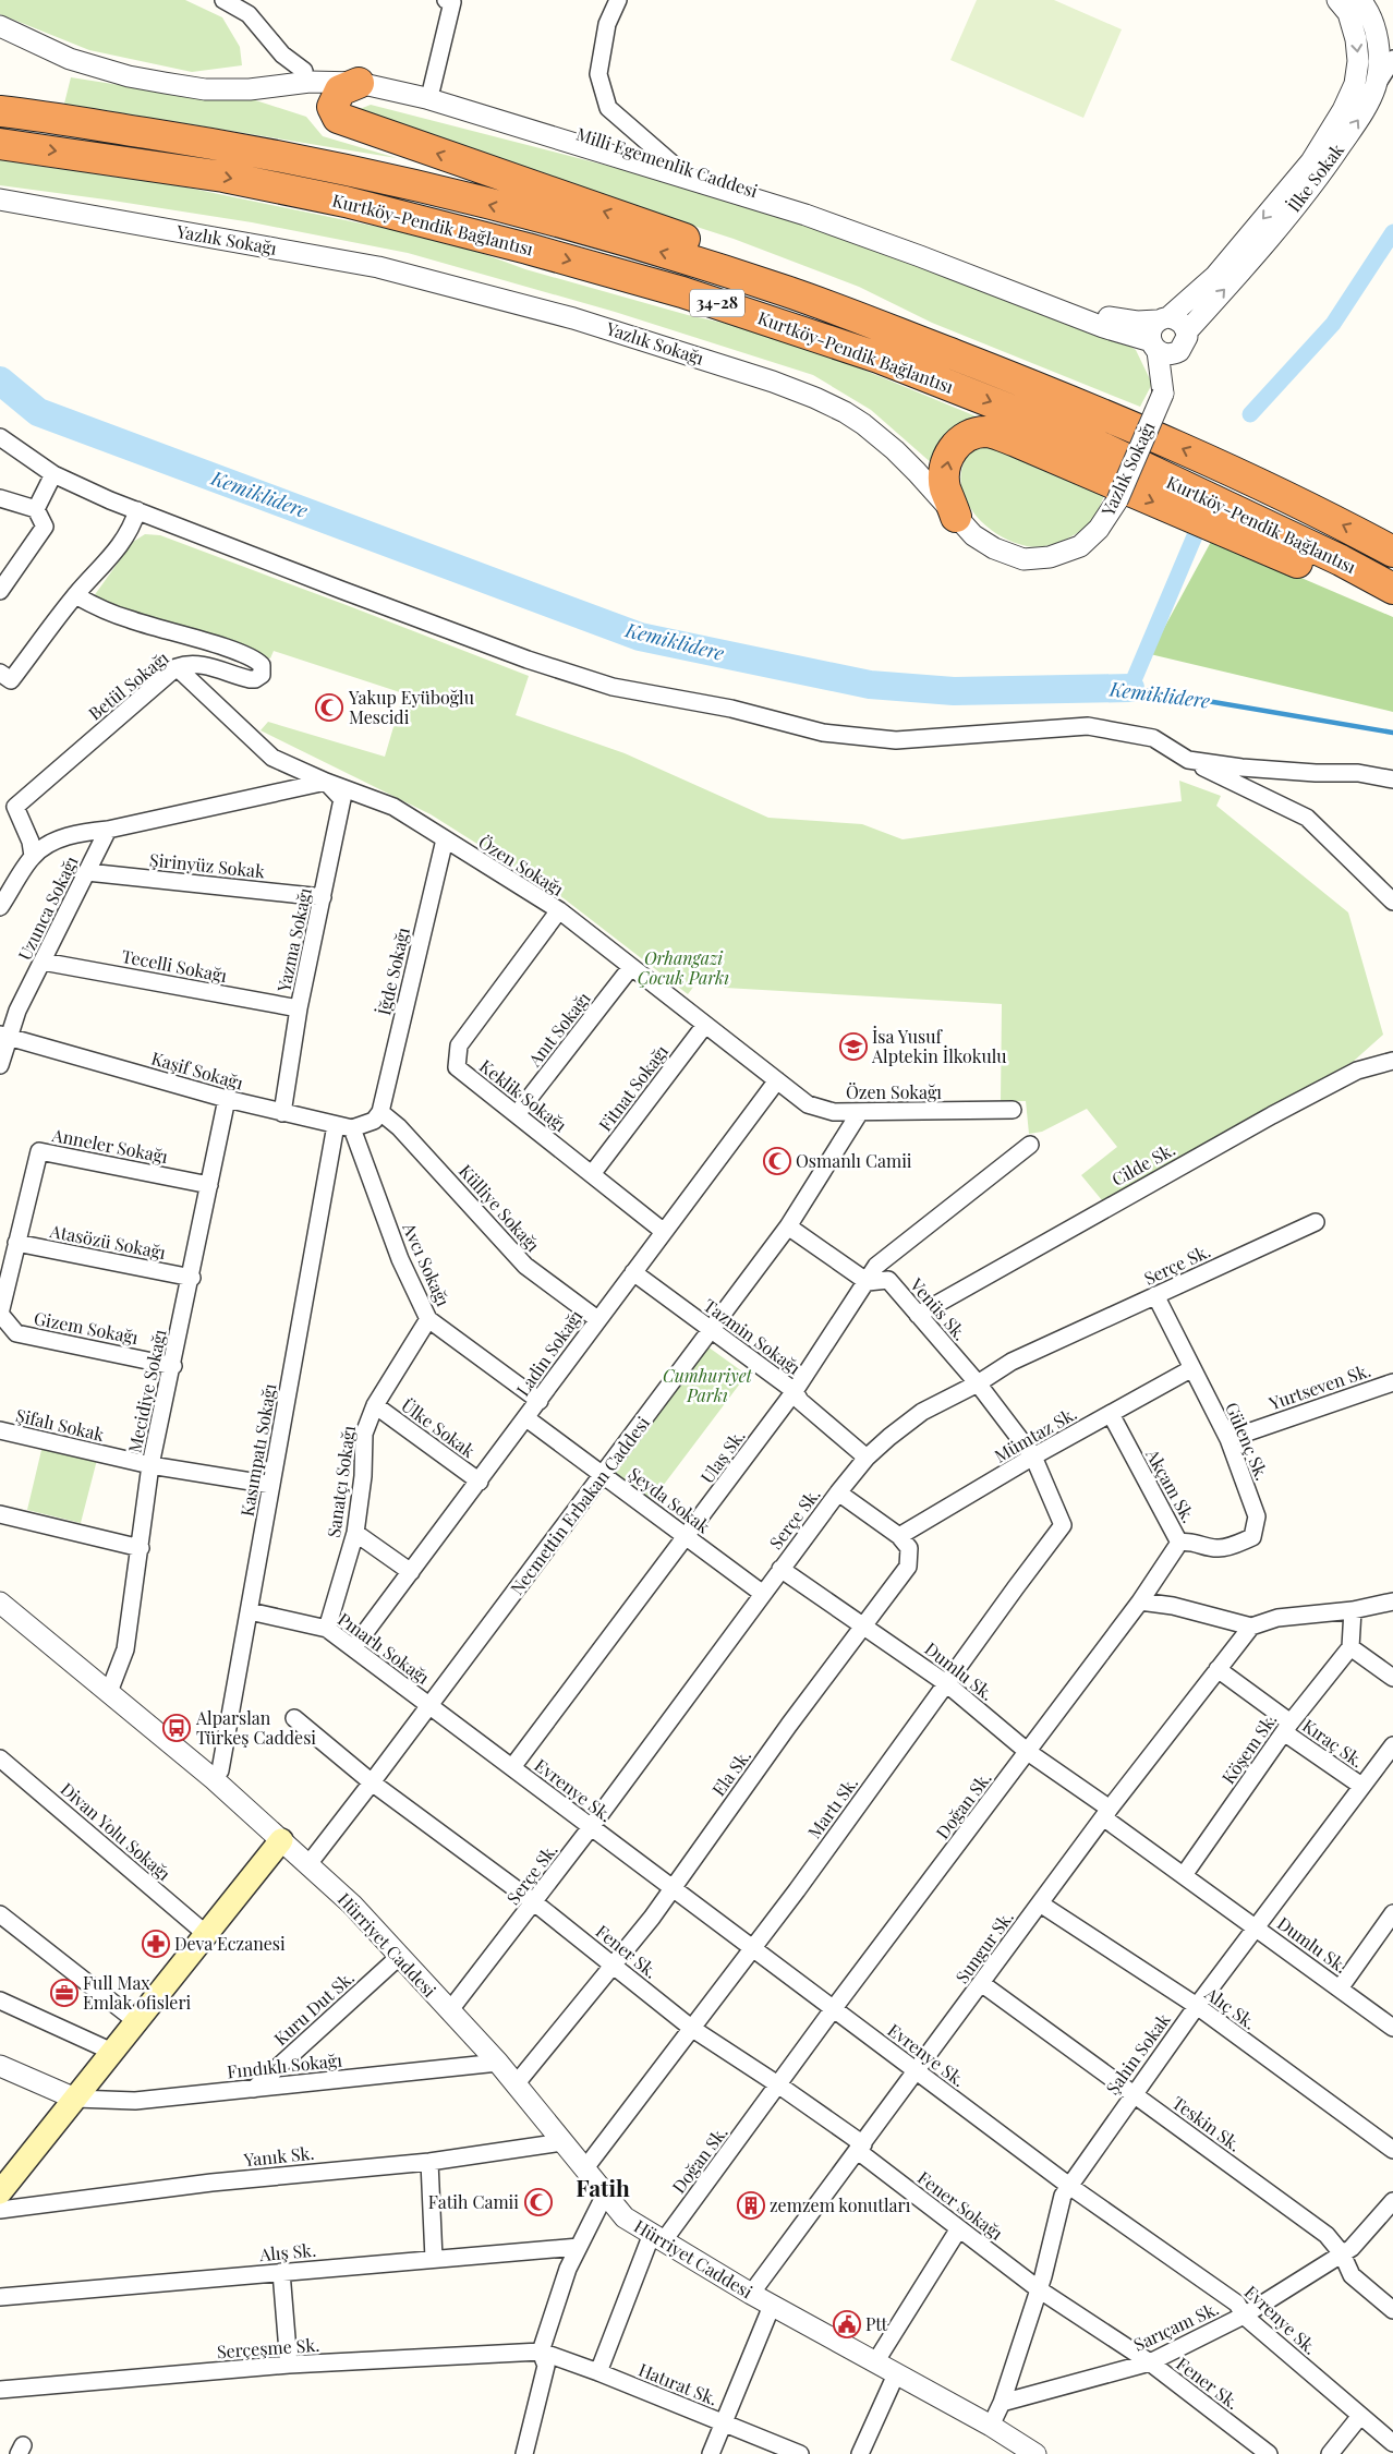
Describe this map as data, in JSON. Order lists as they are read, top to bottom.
{
  "streets": {
    "highway": ["Kurtköy-Pendik Bağlantısı", "34-28"],
    "street": [
      "Milli Egemenlik Caddesi",
      "İlke Sokak",
      "Yazlık Sokağı",
      "Betül Sokağı",
      "Şirinyüz Sokak",
      "Özen Sokağı",
      "Uzunca Sokağı",
      "Yazma Sokağı",
      "Tecelli Sokağı",
      "İğde Sokağı",
      "Anıt Sokağı",
      "Kaşif Sokağı",
      "Fitnat Sokağı",
      "Keklik Sokağı",
      "Anneler Sokağı",
      "Cilde Sk.",
      "Külliye Sokağı",
      "Atasözü Sokağı",
      "Avcı Sokağı",
      "Serçe Sk.",
      "Venüs Sk.",
      "Gizem Sokağı",
      "Tazmin Sokağı",
      "Ladin Sokağı",
      "Yurtseven Sk.",
      "Mecidiye Sokağı",
      "Şifalı Sokak",
      "Ülke Sokak",
      "Mümtaz Sk.",
      "Gülenç Sk.",
      "Kasımpatı Sokağı",
      "Ulaş Sk.",
      "Sanatçı Sokağı",
      "Akçam Sk.",
      "Şeyda Sokak",
      "Necmettin Erbakan Caddesi",
      "Pınarlı Sokağı",
      "Dumlu Sk.",
      "Kıraç Sk.",
      "Köşem Sk.",
      "Ela Sk.",
      "Evrenye Sk.",
      "Doğan Sk.",
      "Martı Sk.",
      "Divan Yolu Sokağı",
      "Hürriyet Caddesi",
      "Sungur Sk.",
      "Fener Sk.",
      "Kuru Dut Sk.",
      "Alıç Sk.",
      "Şahin Sokak",
      "Fındıklı Sokağı",
      "Teskin Sk.",
      "Yanık Sk.",
      "Fener Sokağı",
      "Alış Sk.",
      "Sarıçam Sk.",
      "Serçeşme Sk.",
      "Hatırat Sk."
    ]
  },
  "crossings": [
    ["Milli Egemenlik Caddesi", "İlke Sokak"],
    ["Milli Egemenlik Caddesi", "Yazlık Sokağı"],
    ["İlke Sokak", "Yazlık Sokağı"],
    ["Betül Sokağı", "Özen Sokağı"],
    ["Şirinyüz Sokak", "Uzunca Sokağı"],
    ["Şirinyüz Sokak", "Yazma Sokağı"],
    ["Özen Sokağı", "Yazma Sokağı"],
    ["Özen Sokağı", "İğde Sokağı"],
    ["Özen Sokağı", "Anıt Sokağı"],
    ["Özen Sokağı", "Fitnat Sokağı"],
    ["Özen Sokağı", "Keklik Sokağı"],
    ["Özen Sokağı", "Ladin Sokağı"],
    ["Özen Sokağı", "Necmettin Erbakan Caddesi"],
    ["Uzunca Sokağı", "Tecelli Sokağı"],
    ["Uzunca Sokağı", "Kaşif Sokağı"],
    ["Yazma Sokağı", "Tecelli Sokağı"],
    ["Yazma Sokağı", "Kaşif Sokağı"],
    ["İğde Sokağı", "Külliye Sokağı"],
    ["Anıt Sokağı", "Keklik Sokağı"],
    ["Kaşif Sokağı", "Avcı Sokağı"],
    ["Kaşif Sokağı", "Mecidiye Sokağı"],
    ["Kaşif Sokağı", "Kasımpatı Sokağı"],
    ["Fitnat Sokağı", "Keklik Sokağı"],
    ["Keklik Sokağı", "Ladin Sokağı"],
    ["Anneler Sokağı", "Atasözü Sokağı"],
    ["Anneler Sokağı", "Gizem Sokağı"],
    ["Anneler Sokağı", "Mecidiye Sokağı"],
    ["Cilde Sk.", "Venüs Sk."],
    ["Külliye Sokağı", "Ladin Sokağı"],
    ["Atasözü Sokağı", "Mecidiye Sokağı"],
    ["Avcı Sokağı", "Ladin Sokağı"],
    ["Avcı Sokağı", "Sanatçı Sokağı"],
    ["Serçe Sk.", "Venüs Sk."],
    ["Serçe Sk.", "Tazmin Sokağı"],
    ["Serçe Sk.", "Gülenç Sk."],
    ["Serçe Sk.", "Şeyda Sokak"],
    ["Serçe Sk.", "Dumlu Sk."],
    ["Serçe Sk.", "Evrenye Sk."],
    ["Serçe Sk.", "Hürriyet Caddesi"],
    ["Serçe Sk.", "Fener Sk."],
    ["Venüs Sk.", "Mümtaz Sk."],
    ["Venüs Sk.", "Ulaş Sk."],
    ["Venüs Sk.", "Necmettin Erbakan Caddesi"],
    ["Venüs Sk.", "Martı Sk."],
    ["Gizem Sokağı", "Mecidiye Sokağı"],
    ["Tazmin Sokağı", "Ladin Sokağı"],
    ["Tazmin Sokağı", "Ulaş Sk."],
    ["Tazmin Sokağı", "Necmettin Erbakan Caddesi"],
    ["Ladin Sokağı", "Ülke Sokak"],
    ["Ladin Sokağı", "Şeyda Sokak"],
    ["Ladin Sokağı", "Pınarlı Sokağı"],
    ["Yurtseven Sk.", "Gülenç Sk."],
    ["Mecidiye Sokağı", "Şifalı Sokak"],
    ["Şifalı Sokak", "Kasımpatı Sokağı"],
    ["Ülke Sokak", "Sanatçı Sokağı"],
    ["Mümtaz Sk.", "Gülenç Sk."],
    ["Mümtaz Sk.", "Akçam Sk."],
    ["Mümtaz Sk.", "Ela Sk."],
    ["Mümtaz Sk.", "Martı Sk."],
    ["Gülenç Sk.", "Akçam Sk."],
    ["Kasımpatı Sokağı", "Pınarlı Sokağı"],
    ["Ulaş Sk.", "Şeyda Sokak"],
    ["Ulaş Sk.", "Evrenye Sk."],
    ["Sanatçı Sokağı", "Pınarlı Sokağı"],
    ["Akçam Sk.", "Doğan Sk."],
    ["Şeyda Sokak", "Necmettin Erbakan Caddesi"],
    ["Necmettin Erbakan Caddesi", "Pınarlı Sokağı"],
    ["Necmettin Erbakan Caddesi", "Evrenye Sk."],
    ["Necmettin Erbakan Caddesi", "Hürriyet Caddesi"],
    ["Necmettin Erbakan Caddesi", "Fener Sk."],
    ["Pınarlı Sokağı", "Evrenye Sk."],
    ["Dumlu Sk.", "Köşem Sk."],
    ["Dumlu Sk.", "Ela Sk."],
    ["Dumlu Sk.", "Doğan Sk."],
    ["Dumlu Sk.", "Martı Sk."],
    ["Dumlu Sk.", "Sungur Sk."],
    ["Dumlu Sk.", "Şahin Sokak"],
    ["Kıraç Sk.", "Köşem Sk."],
    ["Kıraç Sk.", "Sungur Sk."],
    ["Kıraç Sk.", "Şahin Sokak"],
    ["Ela Sk.", "Evrenye Sk."],
    ["Ela Sk.", "Hürriyet Caddesi"],
    ["Ela Sk.", "Fener Sk."],
    ["Evrenye Sk.", "Doğan Sk."],
    ["Evrenye Sk.", "Martı Sk."],
    ["Evrenye Sk.", "Sungur Sk."],
    ["Evrenye Sk.", "Şahin Sokak"],
    ["Evrenye Sk.", "Sarıçam Sk."],
    ["Doğan Sk.", "Hürriyet Caddesi"],
    ["Doğan Sk.", "Fener Sk."],
    ["Doğan Sk.", "Hatırat Sk."],
    ["Martı Sk.", "Hürriyet Caddesi"],
    ["Martı Sk.", "Fener Sk."],
    ["Hürriyet Caddesi", "Sungur Sk."],
    ["Hürriyet Caddesi", "Kuru Dut Sk."],
    ["Hürriyet Caddesi", "Şahin Sokak"],
    ["Hürriyet Caddesi", "Fındıklı Sokağı"],
    ["Hürriyet Caddesi", "Yanık Sk."],
    ["Sungur Sk.", "Fener Sk."],
    ["Sungur Sk.", "Alıç Sk."],
    ["Sungur Sk.", "Teskin Sk."],
    ["Sungur Sk.", "Fener Sokağı"],
    ["Fener Sk.", "Şahin Sokak"],
    ["Fener Sk.", "Fener Sokağı"],
    ["Fener Sk.", "Sarıçam Sk."],
    ["Kuru Dut Sk.", "Fındıklı Sokağı"],
    ["Alıç Sk.", "Şahin Sokak"],
    ["Şahin Sokak", "Teskin Sk."],
    ["Şahin Sokak", "Fener Sokağı"],
    ["Şahin Sokak", "Sarıçam Sk."],
    ["Teskin Sk.", "Sarıçam Sk."],
    ["Serçeşme Sk.", "Hatırat Sk."]
  ],
  "districts": ["Fatih"],
  "water": ["Kemiklidere"],
  "parks": ["Orhangazi Çocuk Parkı", "Cumhuriyet Parkı"],
  "places": {
    "mosque": ["Yakup Eyüboğlu Mescidi", "Osmanlı Camii", "Fatih Camii"],
    "school or university": ["İsa Yusuf Alptekin İlkokulu"],
    "bus stop": ["Alparslan Türkeş Caddesi"],
    "pharmacy": ["Deva Eczanesi"],
    "office": ["Full Max Emlak ofisleri"],
    "building": ["zemzem konutları"],
    "public building": ["Ptt"]
  }
}
